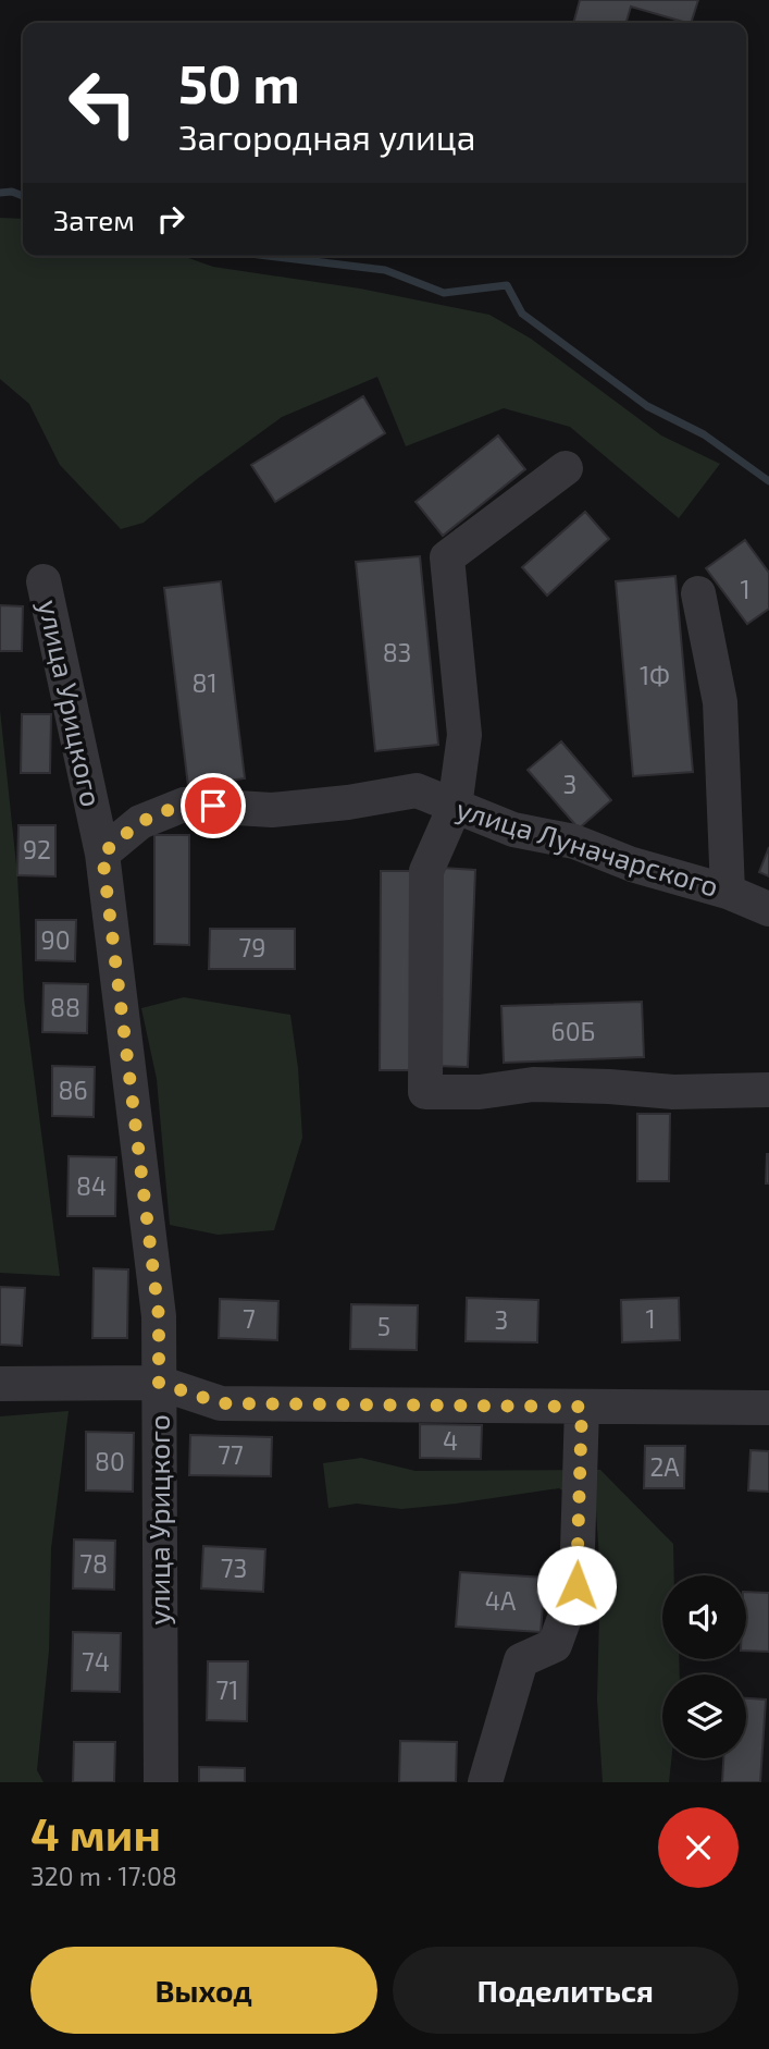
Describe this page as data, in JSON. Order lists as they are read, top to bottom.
{
  "streets": {
    "street": ["улица Урицкого", "улица Луначарского"]
  },
  "crossings": [
    ["улица Урицкого", "улица Луначарского"]
  ],
  "house_numbers": [
    "1",
    "83",
    "1Ф",
    "81",
    "3",
    "92",
    "90",
    "79",
    "88",
    "60Б",
    "86",
    "84",
    "7",
    "1",
    "3",
    "5",
    "4",
    "77",
    "80",
    "2А",
    "78",
    "73",
    "4А",
    "74",
    "71"
  ],
  "page": {
    "turn": ["50 m", "Загородная улица"],
    "then": "Затем",
    "heading": ["4 мин", "320 m · 17:08"],
    "buttons": ["Выход", "Поделиться"]
  }
}
